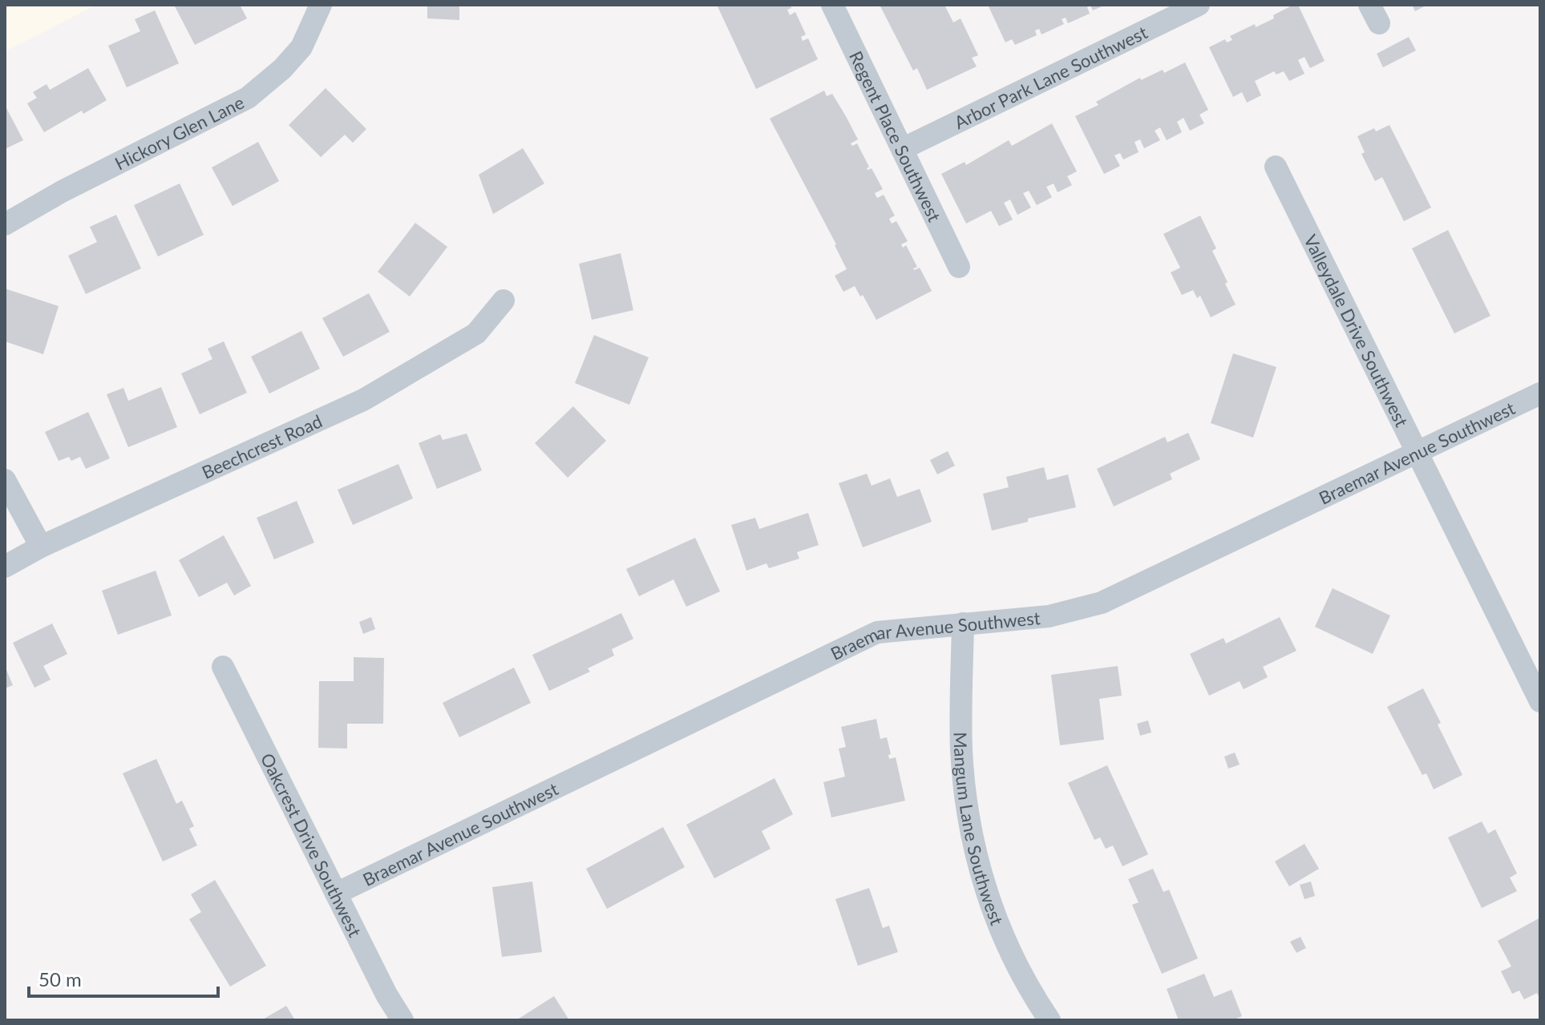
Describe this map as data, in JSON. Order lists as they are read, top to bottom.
{
  "streets": {
    "street": [
      "Arbor Park Lane Southwest",
      "Hickory Glen Lane",
      "Regent Place Southwest",
      "Valleydale Drive Southwest",
      "Beechcrest Road",
      "Braemar Avenue Southwest",
      "Mangum Lane Southwest",
      "Oakcrest Drive Southwest"
    ]
  },
  "crossings": [
    ["Arbor Park Lane Southwest", "Regent Place Southwest"],
    ["Valleydale Drive Southwest", "Braemar Avenue Southwest"],
    ["Braemar Avenue Southwest", "Mangum Lane Southwest"],
    ["Braemar Avenue Southwest", "Oakcrest Drive Southwest"]
  ],
  "scale_bar": "50 m"
}
